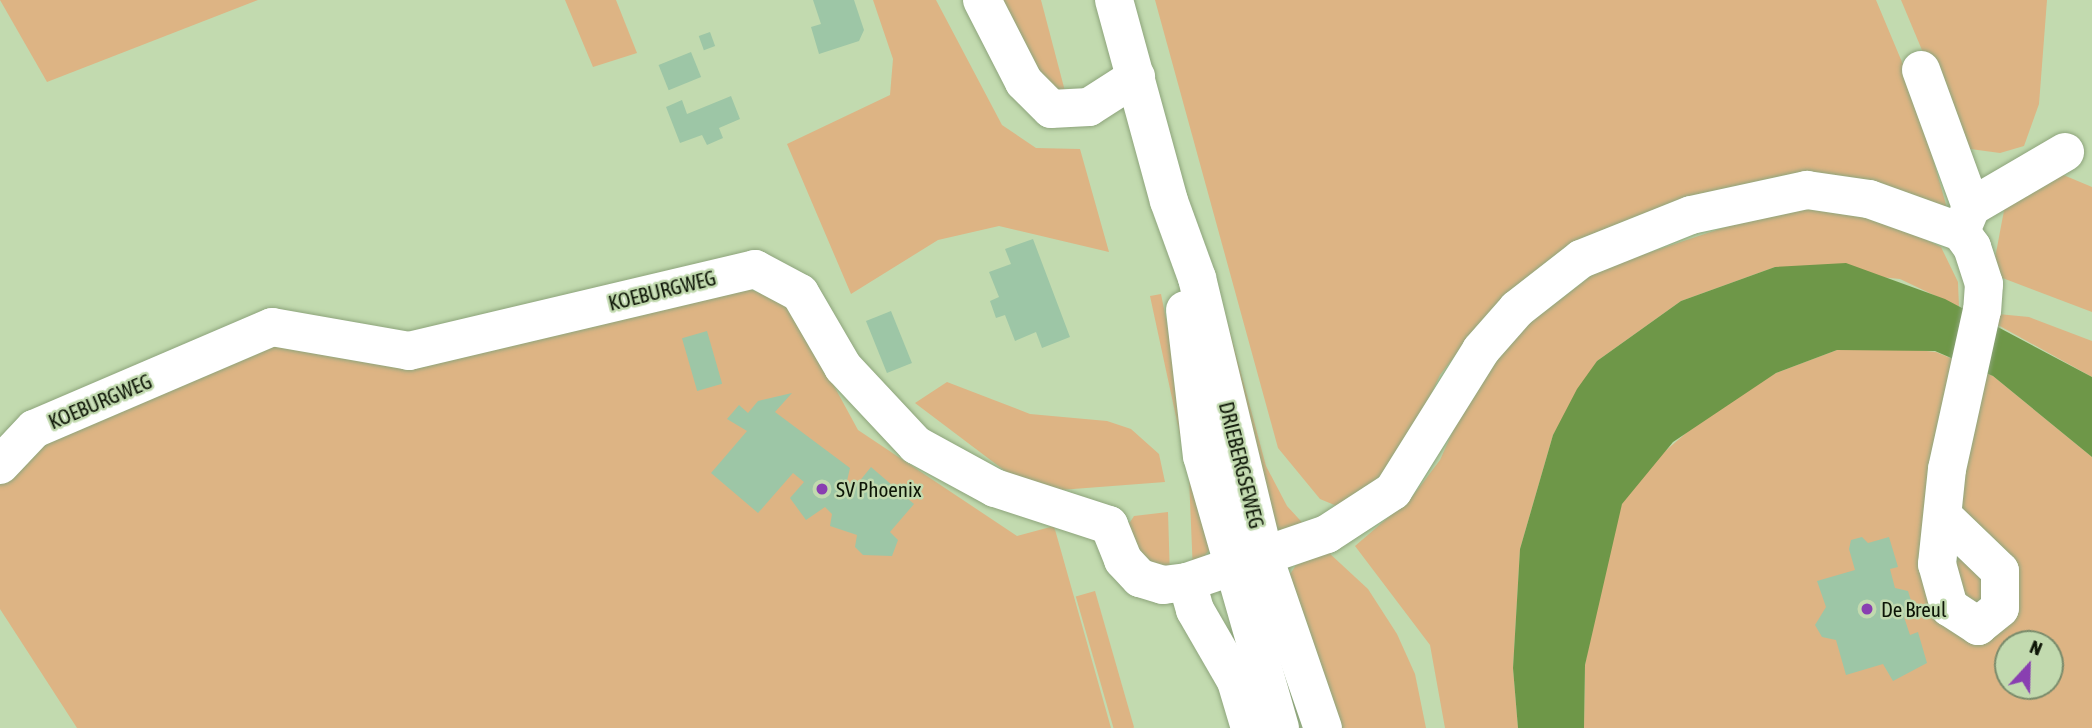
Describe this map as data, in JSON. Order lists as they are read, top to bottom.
{
  "streets": {
    "street": ["KOEBURGWEG", "DRIEBERGSEWEG"]
  },
  "crossings": [
    ["KOEBURGWEG", "DRIEBERGSEWEG"]
  ],
  "places": ["SV Phoenix", "De Breul"],
  "north": "top"
}
